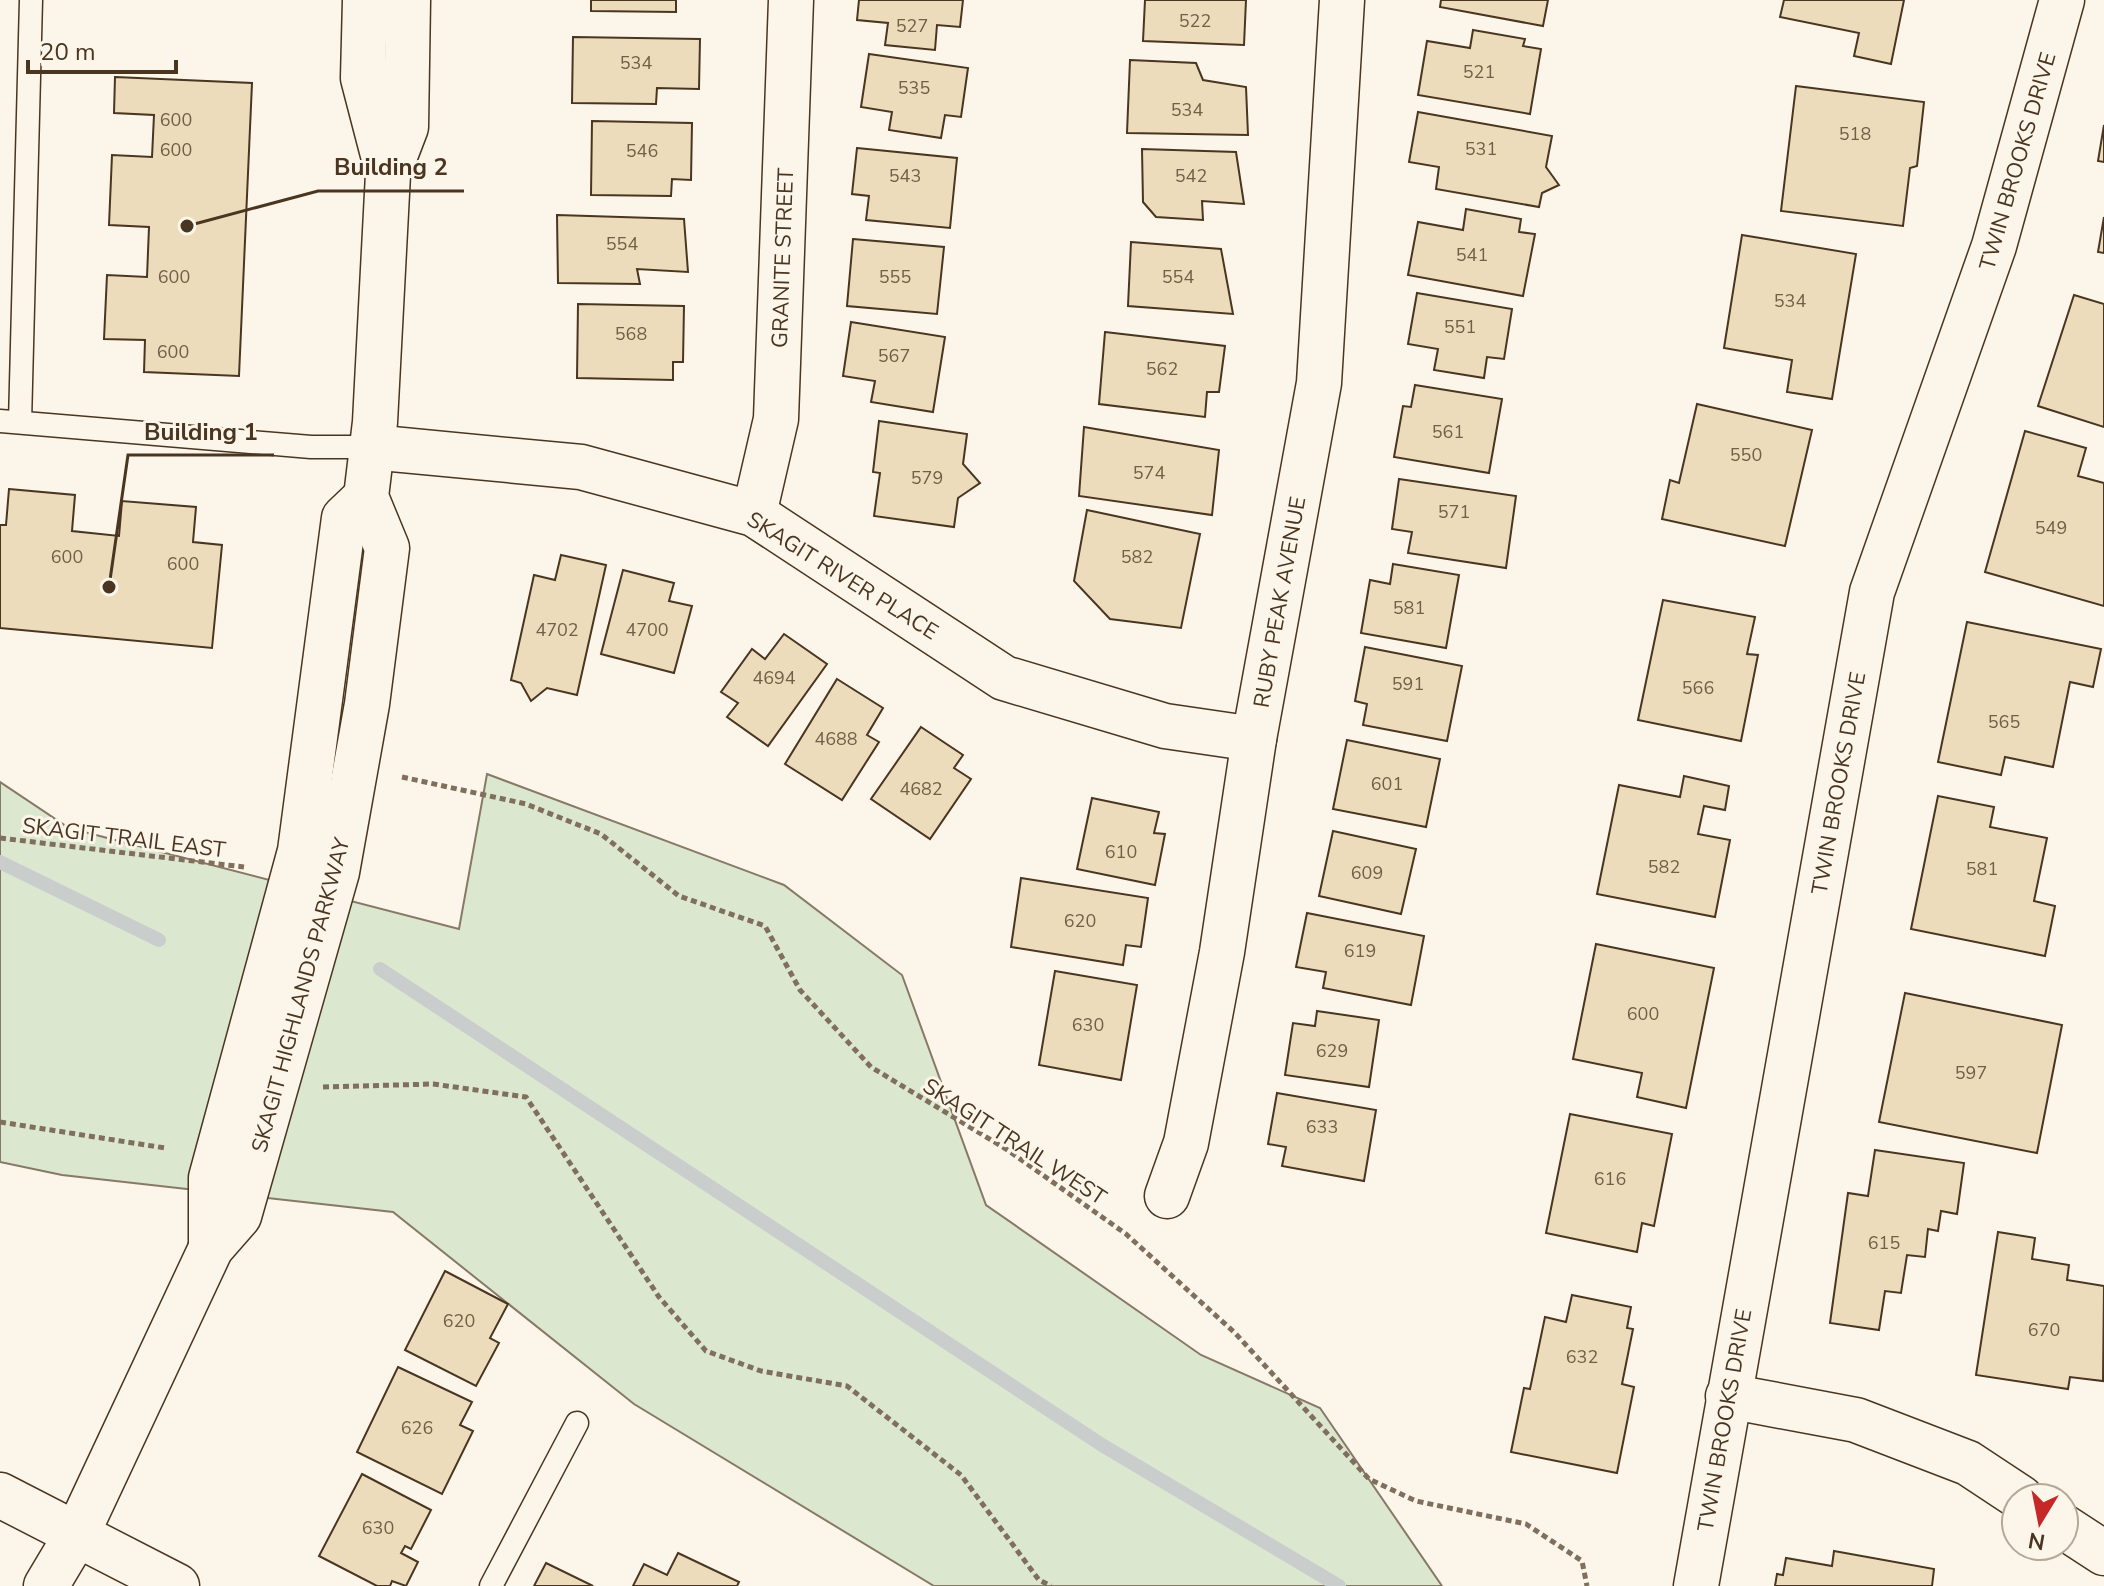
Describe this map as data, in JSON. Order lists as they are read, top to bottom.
{
  "streets": {
    "street": [
      "TWIN BROOKS DRIVE",
      "GRANITE STREET",
      "SKAGIT RIVER PLACE",
      "RUBY PEAK AVENUE",
      "SKAGIT HIGHLANDS PARKWAY"
    ],
    "path": ["SKAGIT TRAIL EAST", "SKAGIT TRAIL WEST"]
  },
  "crossings": [
    ["GRANITE STREET", "SKAGIT RIVER PLACE"],
    ["SKAGIT RIVER PLACE", "RUBY PEAK AVENUE"],
    ["SKAGIT RIVER PLACE", "SKAGIT HIGHLANDS PARKWAY"]
  ],
  "places": ["Building 2", "Building 1"],
  "house_numbers": [
    "522",
    "527",
    "534",
    "521",
    "535",
    "534",
    "600",
    "518",
    "531",
    "600",
    "546",
    "543",
    "542",
    "554",
    "541",
    "600",
    "555",
    "554",
    "534",
    "551",
    "568",
    "600",
    "567",
    "562",
    "561",
    "550",
    "574",
    "579",
    "571",
    "549",
    "600",
    "582",
    "600",
    "581",
    "4702",
    "4700",
    "4694",
    "591",
    "566",
    "565",
    "4688",
    "601",
    "4682",
    "610",
    "582",
    "581",
    "609",
    "620",
    "619",
    "600",
    "630",
    "629",
    "597",
    "633",
    "616",
    "615",
    "620",
    "670",
    "632",
    "626",
    "630"
  ],
  "scale_bar": "20 m",
  "north": "bottom"
}
